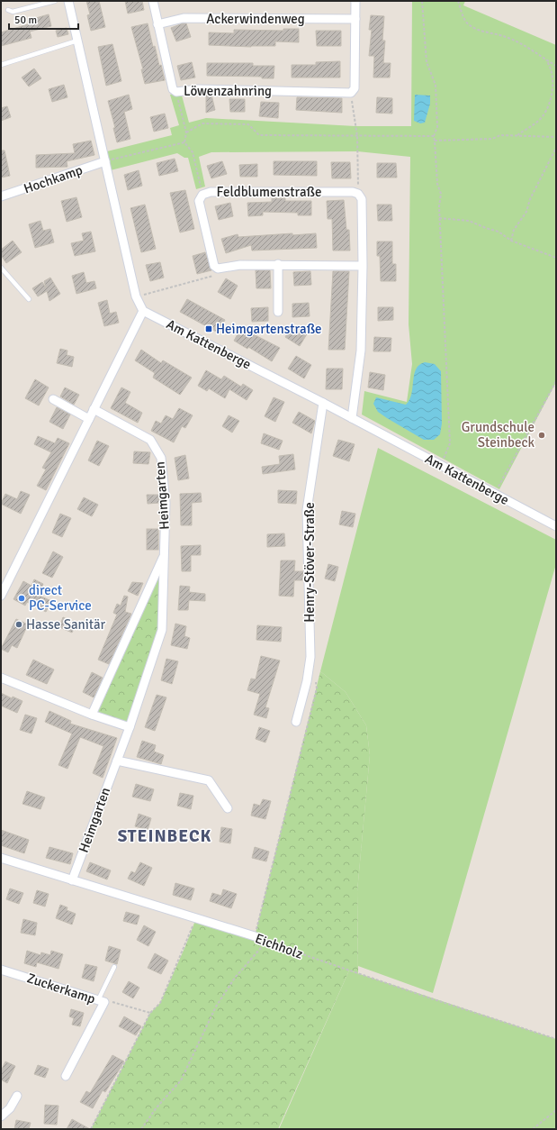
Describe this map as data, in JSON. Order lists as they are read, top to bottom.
{
  "streets": {
    "street": [
      "Ackerwindenweg",
      "Löwenzahnring",
      "Hochkamp",
      "Feldblumenstraße",
      "Am Kattenberge",
      "Heimgarten",
      "Henry-Stöver-Straße",
      "Eichholz",
      "Zuckerkamp"
    ]
  },
  "crossings": [
    ["Ackerwindenweg", "Löwenzahnring"],
    ["Am Kattenberge", "Henry-Stöver-Straße"],
    ["Heimgarten", "Eichholz"]
  ],
  "districts": ["STEINBECK"],
  "places": {
    "transit": ["Heimgartenstraße"],
    "other": ["Grundschule Steinbeck", "direct PC-Service", "Hasse Sanitär"]
  },
  "scale_bar": "50 m"
}
